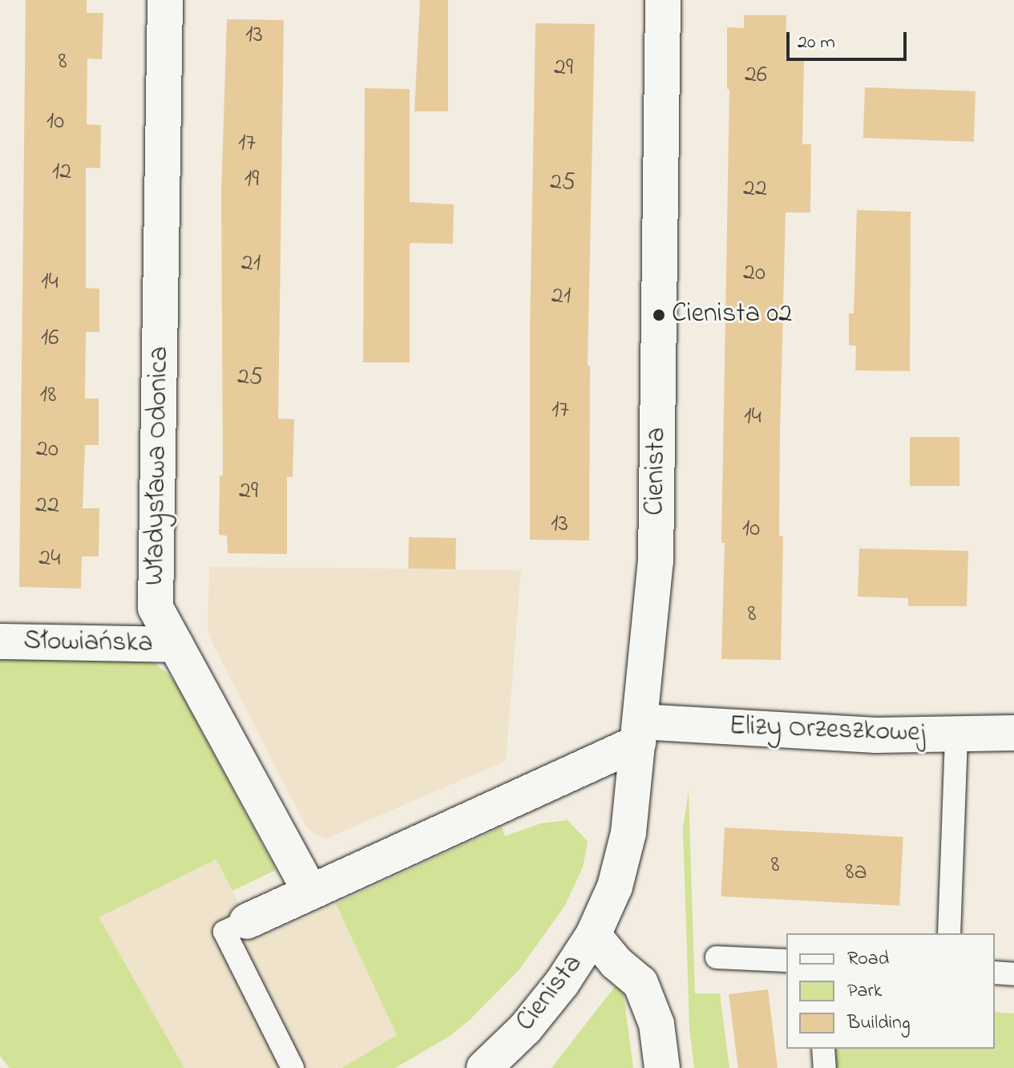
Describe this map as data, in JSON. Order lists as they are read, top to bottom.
{
  "streets": {
    "street": [
      "Władysława Odonica",
      "Cienista",
      "Słowiańska",
      "Elizy Orzeszkowej"
    ]
  },
  "crossings": [
    ["Władysława Odonica", "Słowiańska"],
    ["Cienista", "Elizy Orzeszkowej"]
  ],
  "places": ["Cienista 02"],
  "house_numbers": [
    "13",
    "8",
    "29",
    "26",
    "10",
    "17",
    "12",
    "19",
    "25",
    "22",
    "21",
    "20",
    "14",
    "21",
    "16",
    "25",
    "18",
    "17",
    "14",
    "20",
    "29",
    "22",
    "13",
    "10",
    "24",
    "8",
    "8",
    "8a"
  ],
  "legend": ["Road", "Park", "Building"],
  "scale_bar": "20 m"
}
